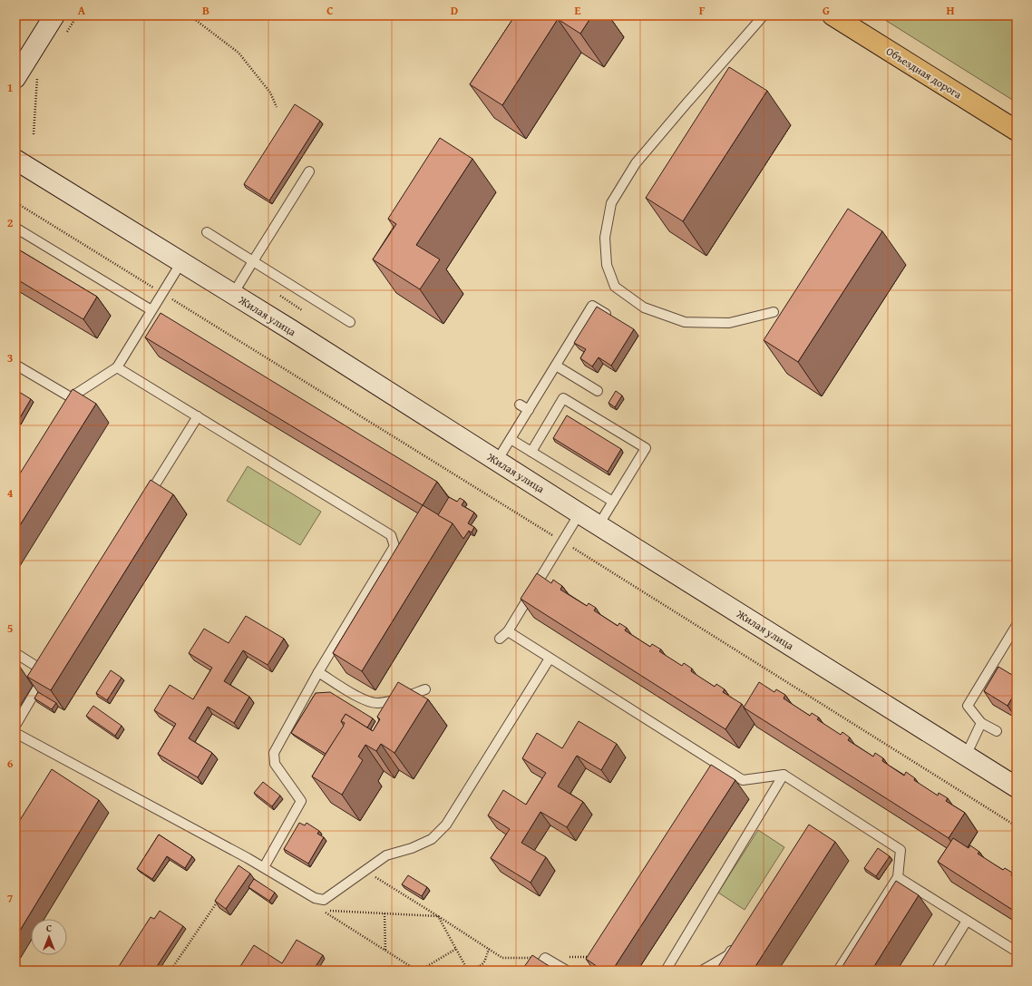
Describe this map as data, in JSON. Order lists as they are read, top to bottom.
{
  "streets": {
    "main road": ["Объездная дорога", "Жилая улица"]
  },
  "north": "top",
  "grid": {
    "columns": [
      "A",
      "B",
      "C",
      "D",
      "E",
      "F",
      "G",
      "H"
    ],
    "rows": [
      "1",
      "2",
      "3",
      "4",
      "5",
      "6",
      "7"
    ]
  }
}
